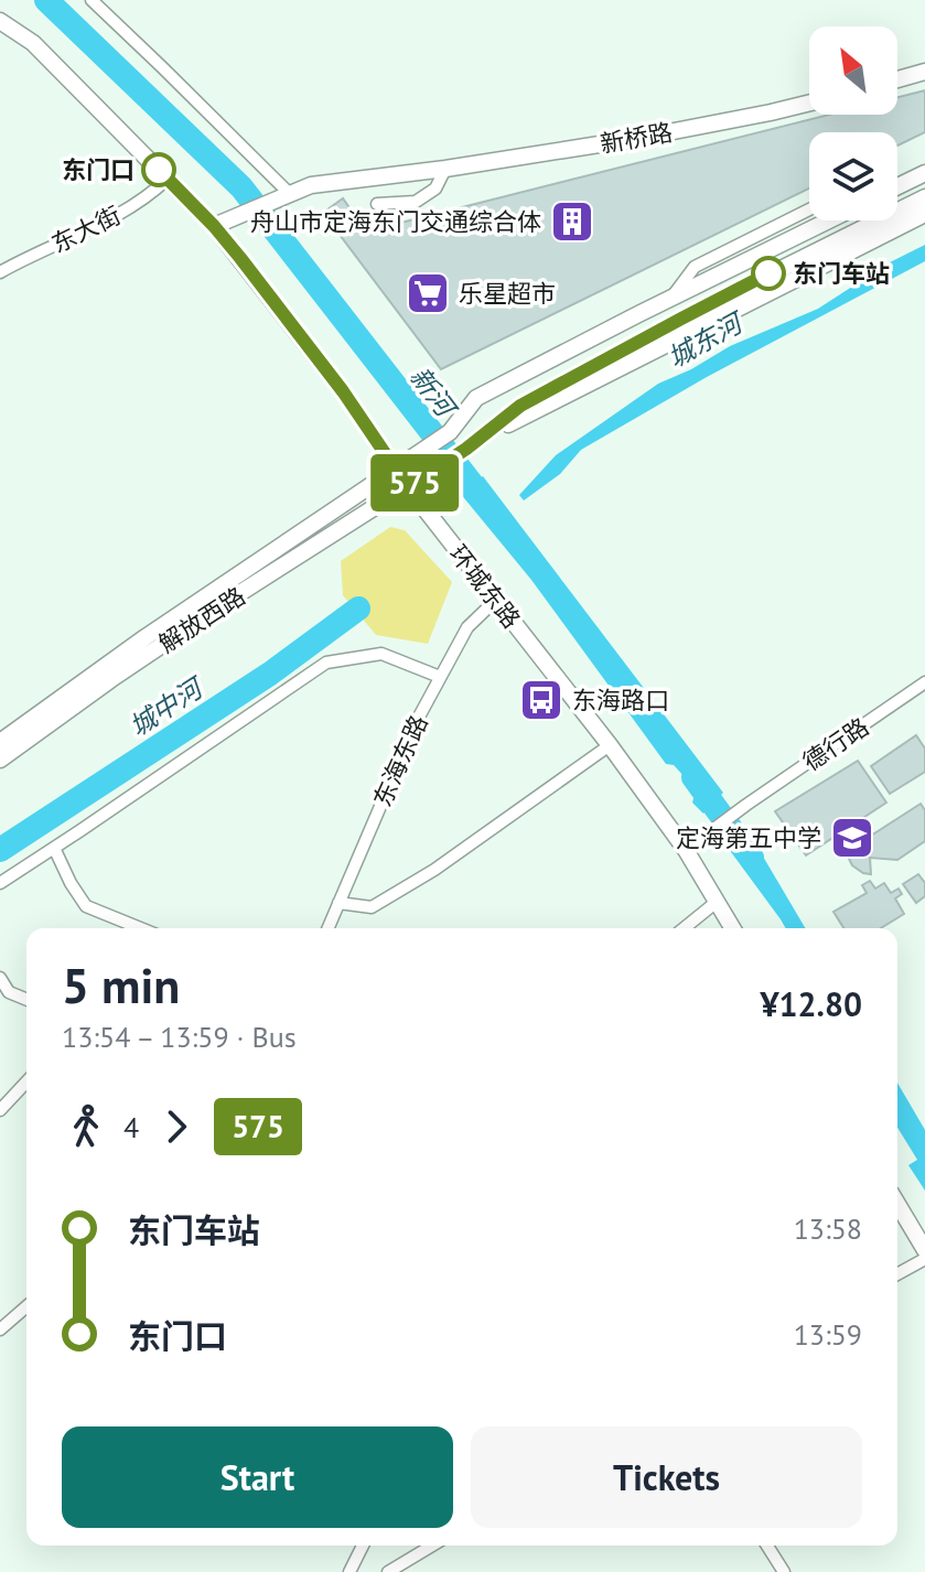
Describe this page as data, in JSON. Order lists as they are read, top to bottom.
{
  "streets": {
    "street": [
      "新桥路",
      "东大街",
      "环城东路",
      "解放西路",
      "德行路",
      "东海东路"
    ]
  },
  "crossings": [
    ["新桥路", "环城东路"],
    ["东大街", "环城东路"],
    ["环城东路", "解放西路"],
    ["环城东路", "德行路"],
    ["环城东路", "东海东路"]
  ],
  "water": ["城东河", "新河", "城中河"],
  "places": {
    "other": ["东门口", "东门车站"],
    "building": ["舟山市定海东门交通综合体"],
    "supermarket": ["乐星超市"],
    "bus stop": ["东海路口"],
    "school or university": ["定海第五中学"]
  },
  "lines": ["bus line 575"],
  "north": "top left",
  "page": {
    "on_map": "575",
    "heading": ["5 min", "13:54 – 13:59 · Bus", "¥12.80"],
    "legs": ["4", "575"],
    "list": [
      {
        "name": "东门车站",
        "value": "13:58"
      },
      {
        "name": "东门口",
        "value": "13:59"
      }
    ],
    "buttons": ["Start", "Tickets"]
  }
}
